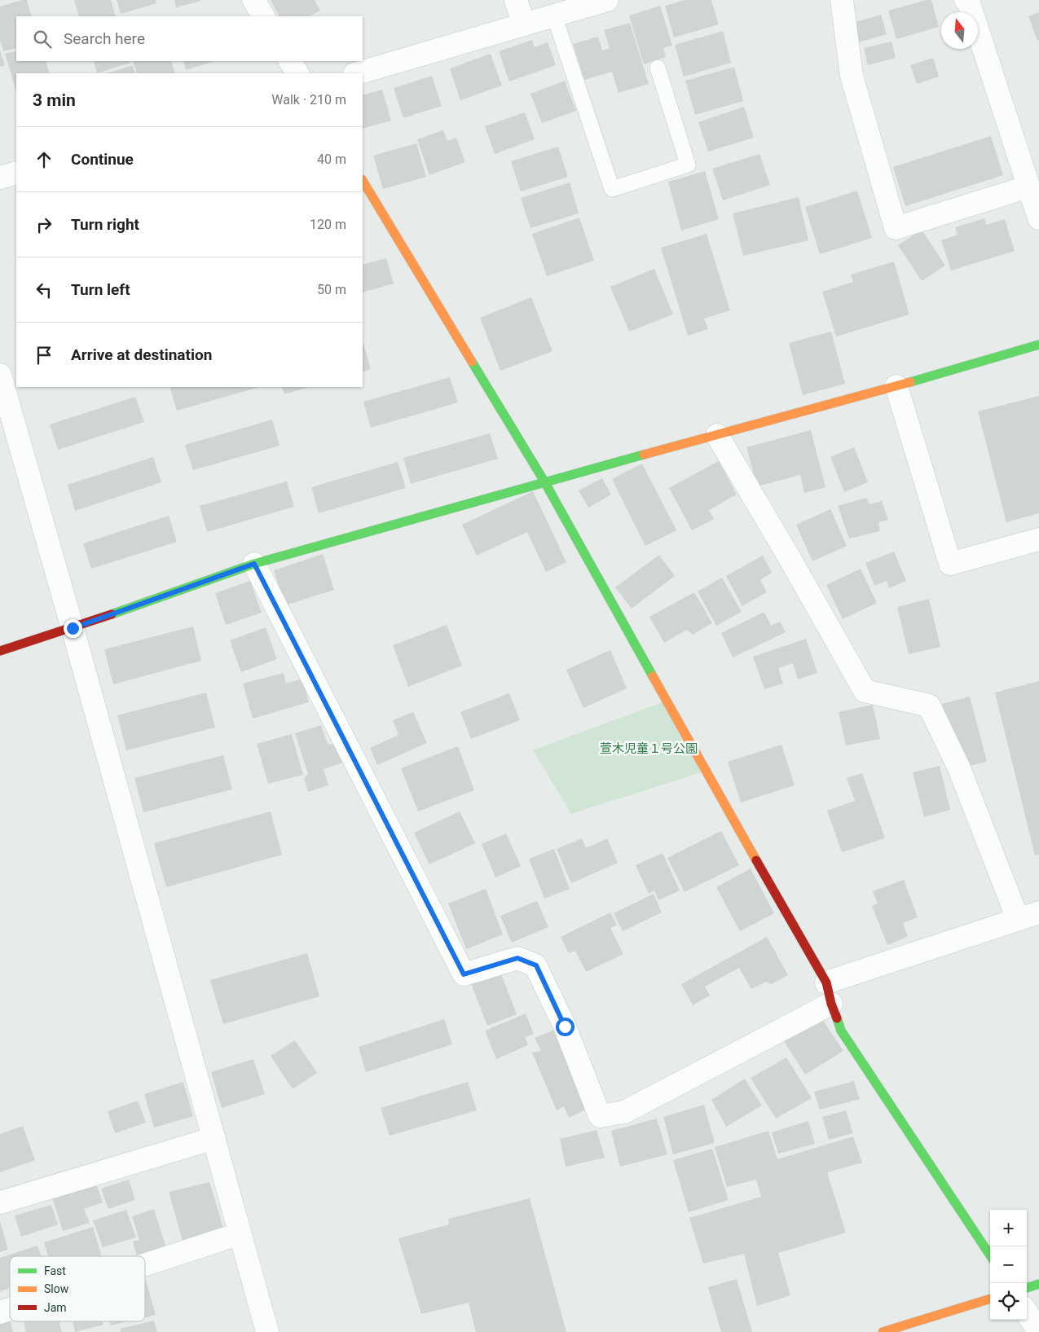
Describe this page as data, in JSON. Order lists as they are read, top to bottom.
{
  "parks": ["萱木児童１号公園"],
  "legend": ["Fast", "Slow", "Jam"],
  "north": "top",
  "page": {
    "search": "Search here",
    "heading": ["3 min", "Walk · 210 m"],
    "list": [
      ["Continue", "40 m"],
      ["Turn right", "120 m"],
      ["Turn left", "50 m"],
      "Arrive at destination"
    ],
    "map_buttons": ["+", "−"]
  }
}
